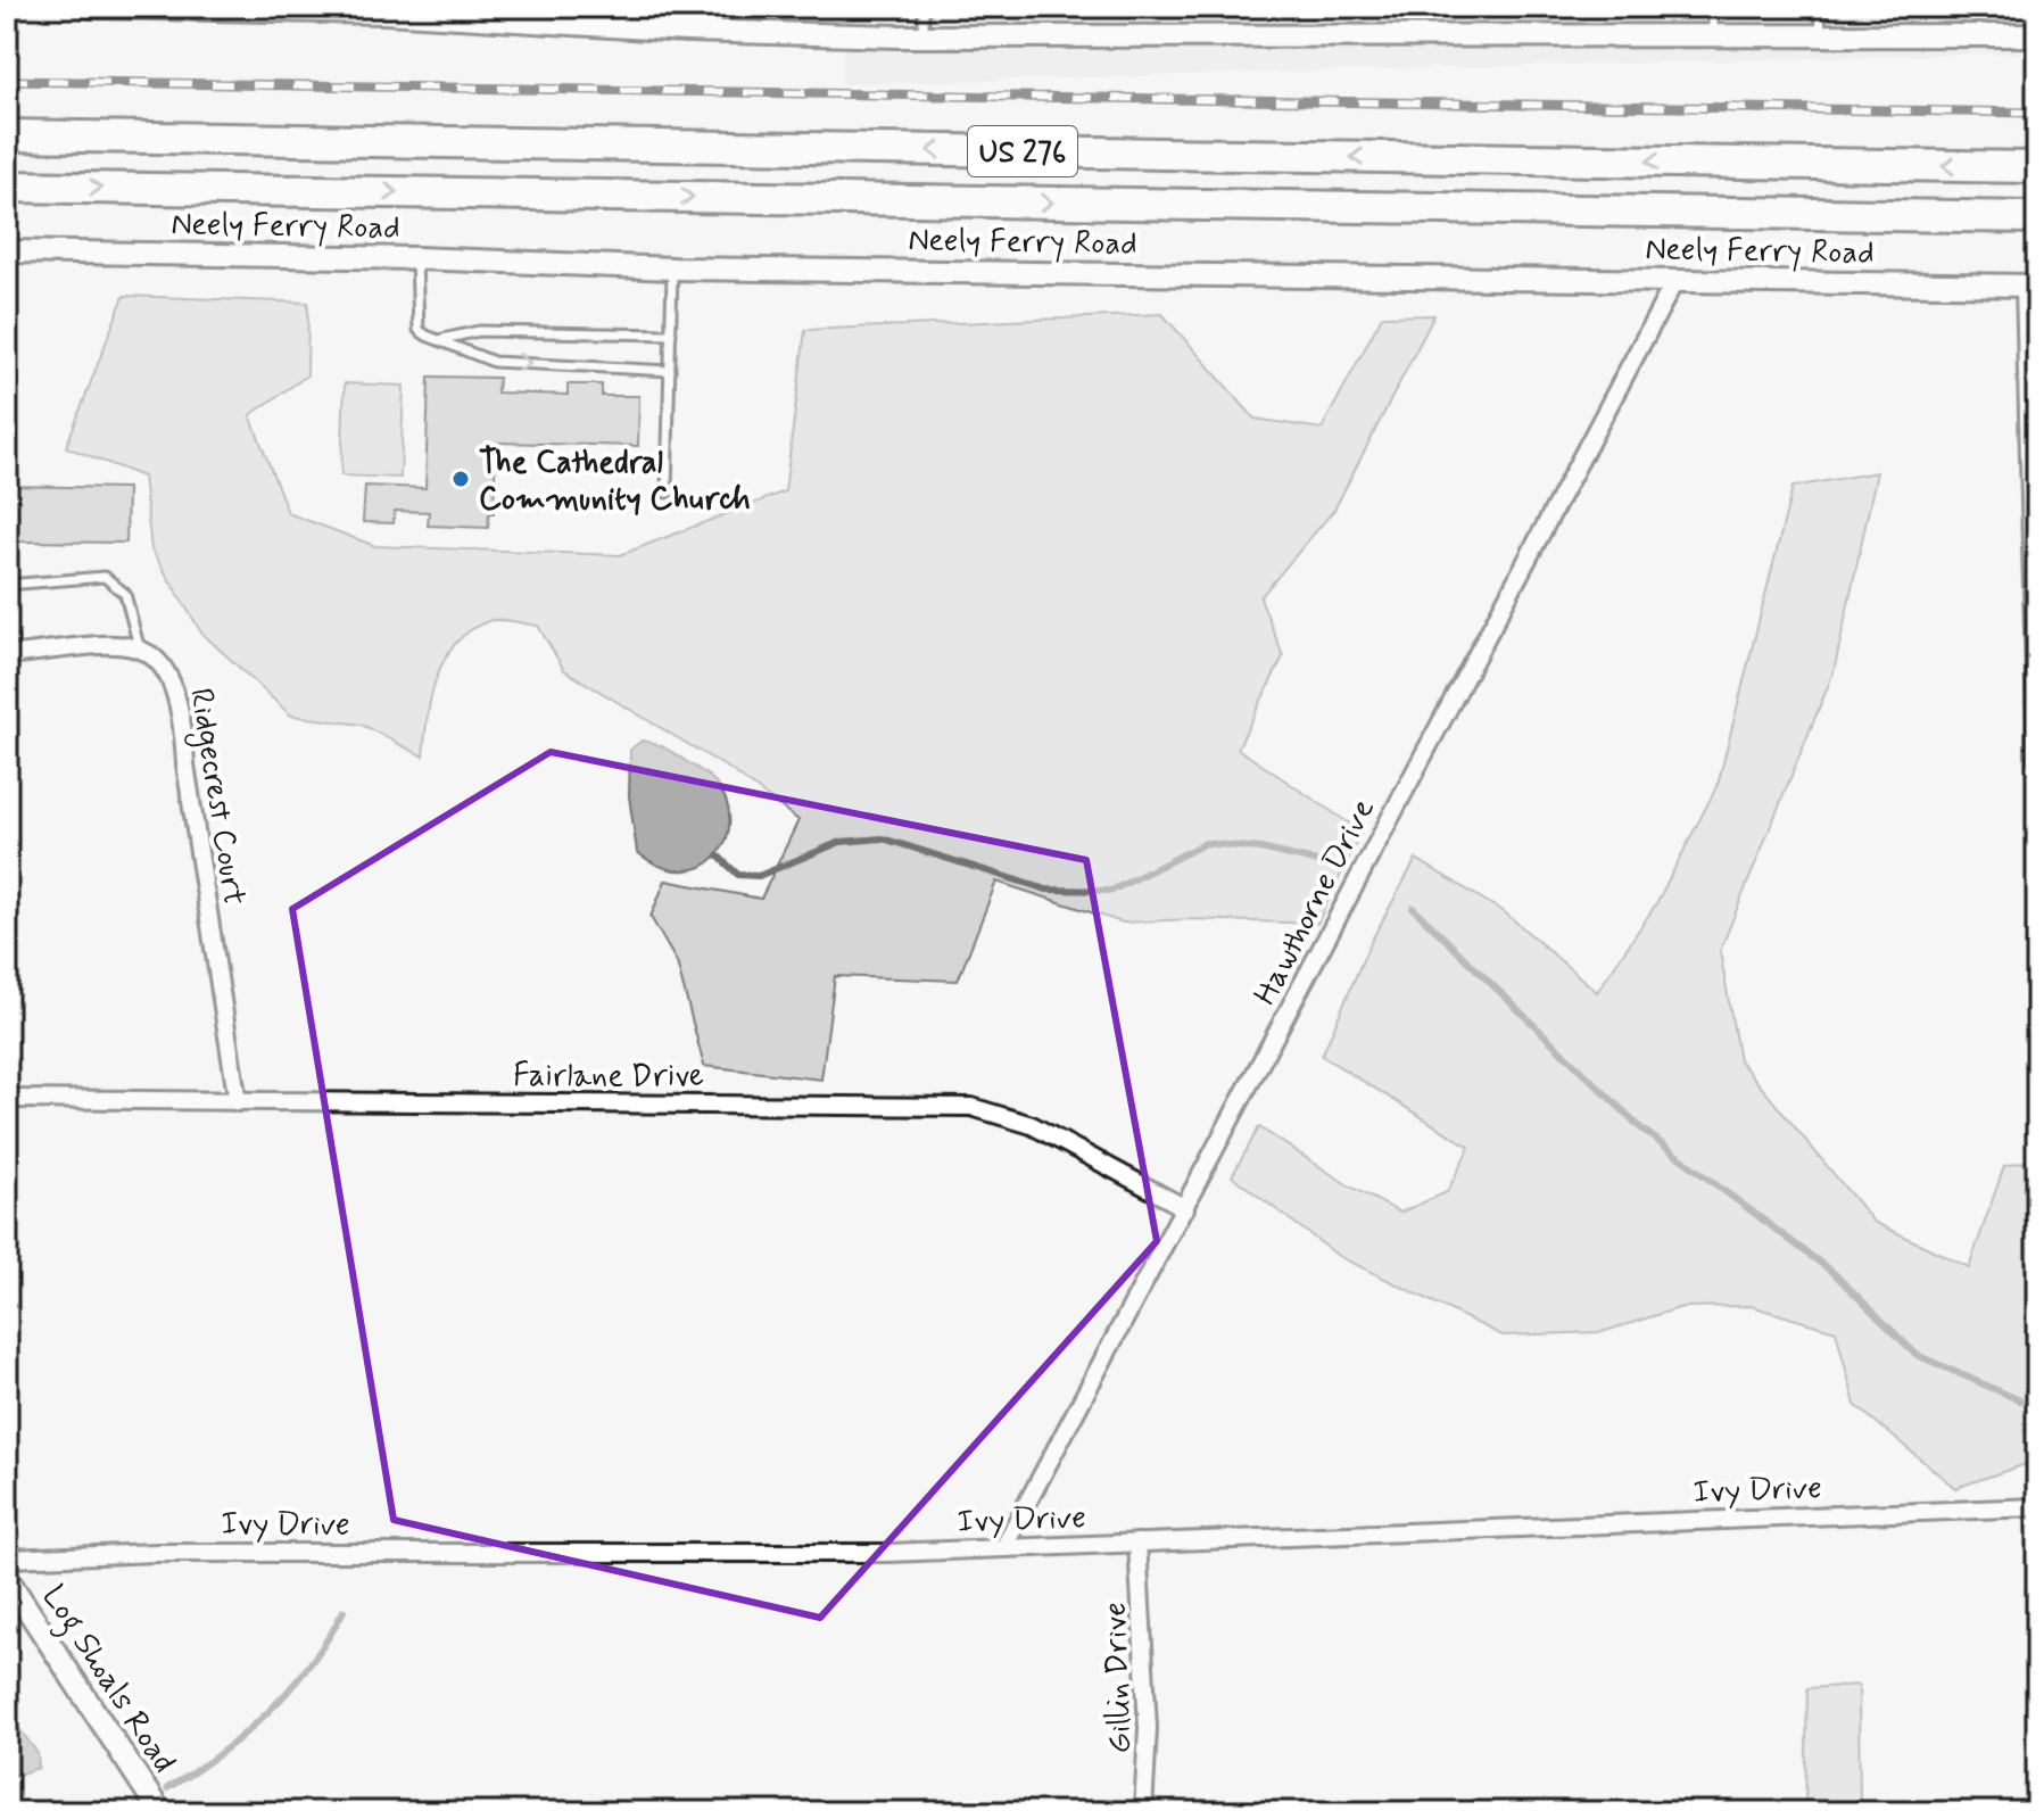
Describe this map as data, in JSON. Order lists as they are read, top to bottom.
{
  "streets": {
    "highway": ["US 276"],
    "street": [
      "Neely Ferry Road",
      "Ridgecrest Court",
      "Hawthorne Drive",
      "Fairlane Drive",
      "Ivy Drive",
      "Log Shoals Road",
      "Gillin Drive"
    ]
  },
  "crossings": [
    ["Neely Ferry Road", "Hawthorne Drive"],
    ["Ridgecrest Court", "Fairlane Drive"],
    ["Hawthorne Drive", "Fairlane Drive"],
    ["Hawthorne Drive", "Ivy Drive"],
    ["Ivy Drive", "Gillin Drive"]
  ],
  "places": ["The Cathedral Community Church"]
}
